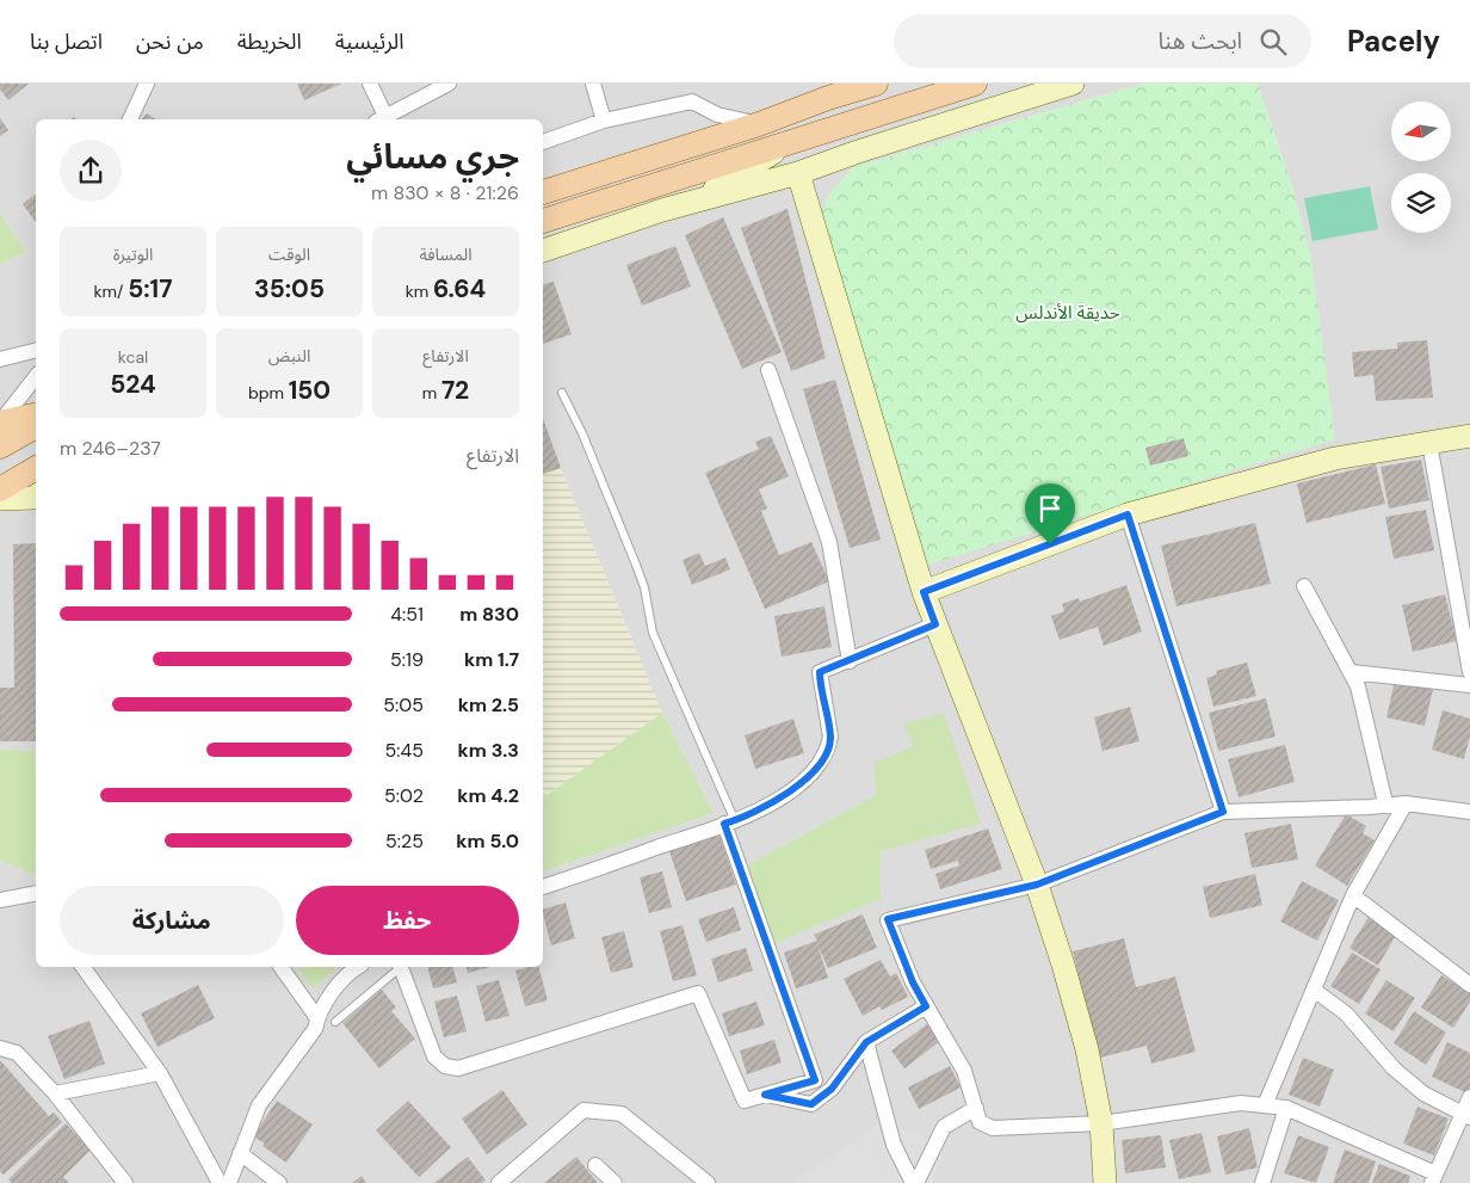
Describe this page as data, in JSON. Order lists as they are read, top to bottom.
{
  "parks": ["حديقة الأندلس"],
  "north": "left",
  "page": {
    "header": "Pacely",
    "search": "ابحث هنا",
    "nav": [
      "الرئيسية",
      "الخريطة",
      "من نحن",
      "اتصل بنا"
    ],
    "heading": ["جري مسائي", "21:26 · 8 × 830 m"],
    "stats": [
      ["المسافة", "6.64 km"],
      ["الوقت", "35:05"],
      ["الوتيرة", "5:17 /km"],
      ["الارتفاع", "72 m"],
      ["النبض", "150 bpm"],
      ["kcal", "524"]
    ],
    "chart": ["الارتفاع", "237–246 m"],
    "list": [
      {
        "name": "830 m",
        "note": "4:51"
      },
      {
        "name": "1.7 km",
        "note": "5:19"
      },
      {
        "name": "2.5 km",
        "note": "5:05"
      },
      {
        "name": "3.3 km",
        "note": "5:45"
      },
      {
        "name": "4.2 km",
        "note": "5:02"
      },
      {
        "name": "5.0 km",
        "note": "5:25"
      }
    ],
    "buttons": ["حفظ", "مشاركة"]
  }
}
